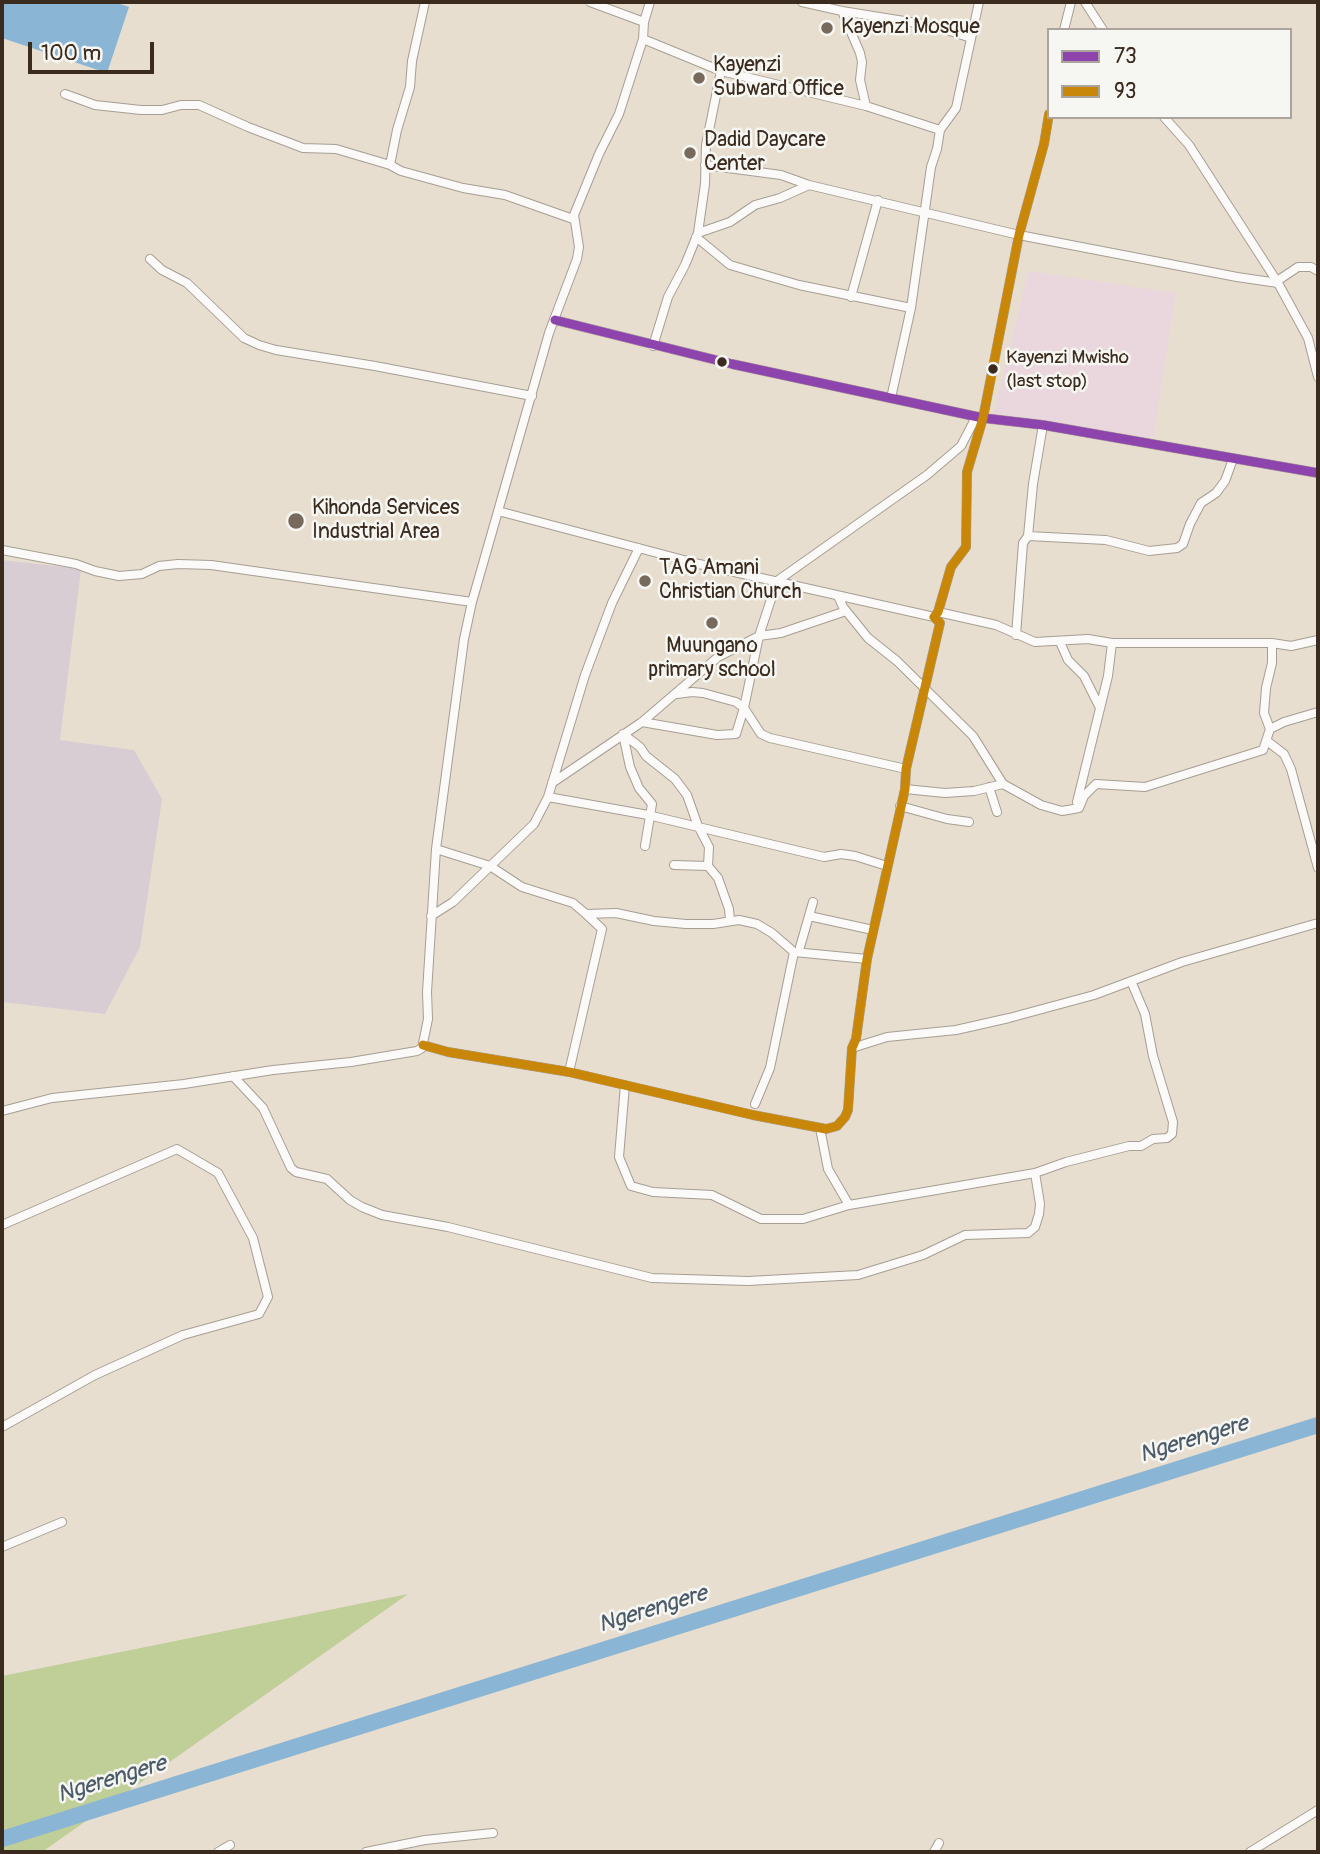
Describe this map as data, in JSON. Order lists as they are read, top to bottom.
{
  "water": ["Ngerengere"],
  "places": [
    "Kayenzi Mosque",
    "Kayenzi Subward Office",
    "Dadid Daycare Center",
    "Kayenzi Mwisho (last stop)",
    "Kihonda Services Industrial Area",
    "TAG Amani Christian Church",
    "Muungano primary school"
  ],
  "lines": ["transit line 93", "transit line 73"],
  "legend": ["73", "93"],
  "scale_bar": "100 m"
}
